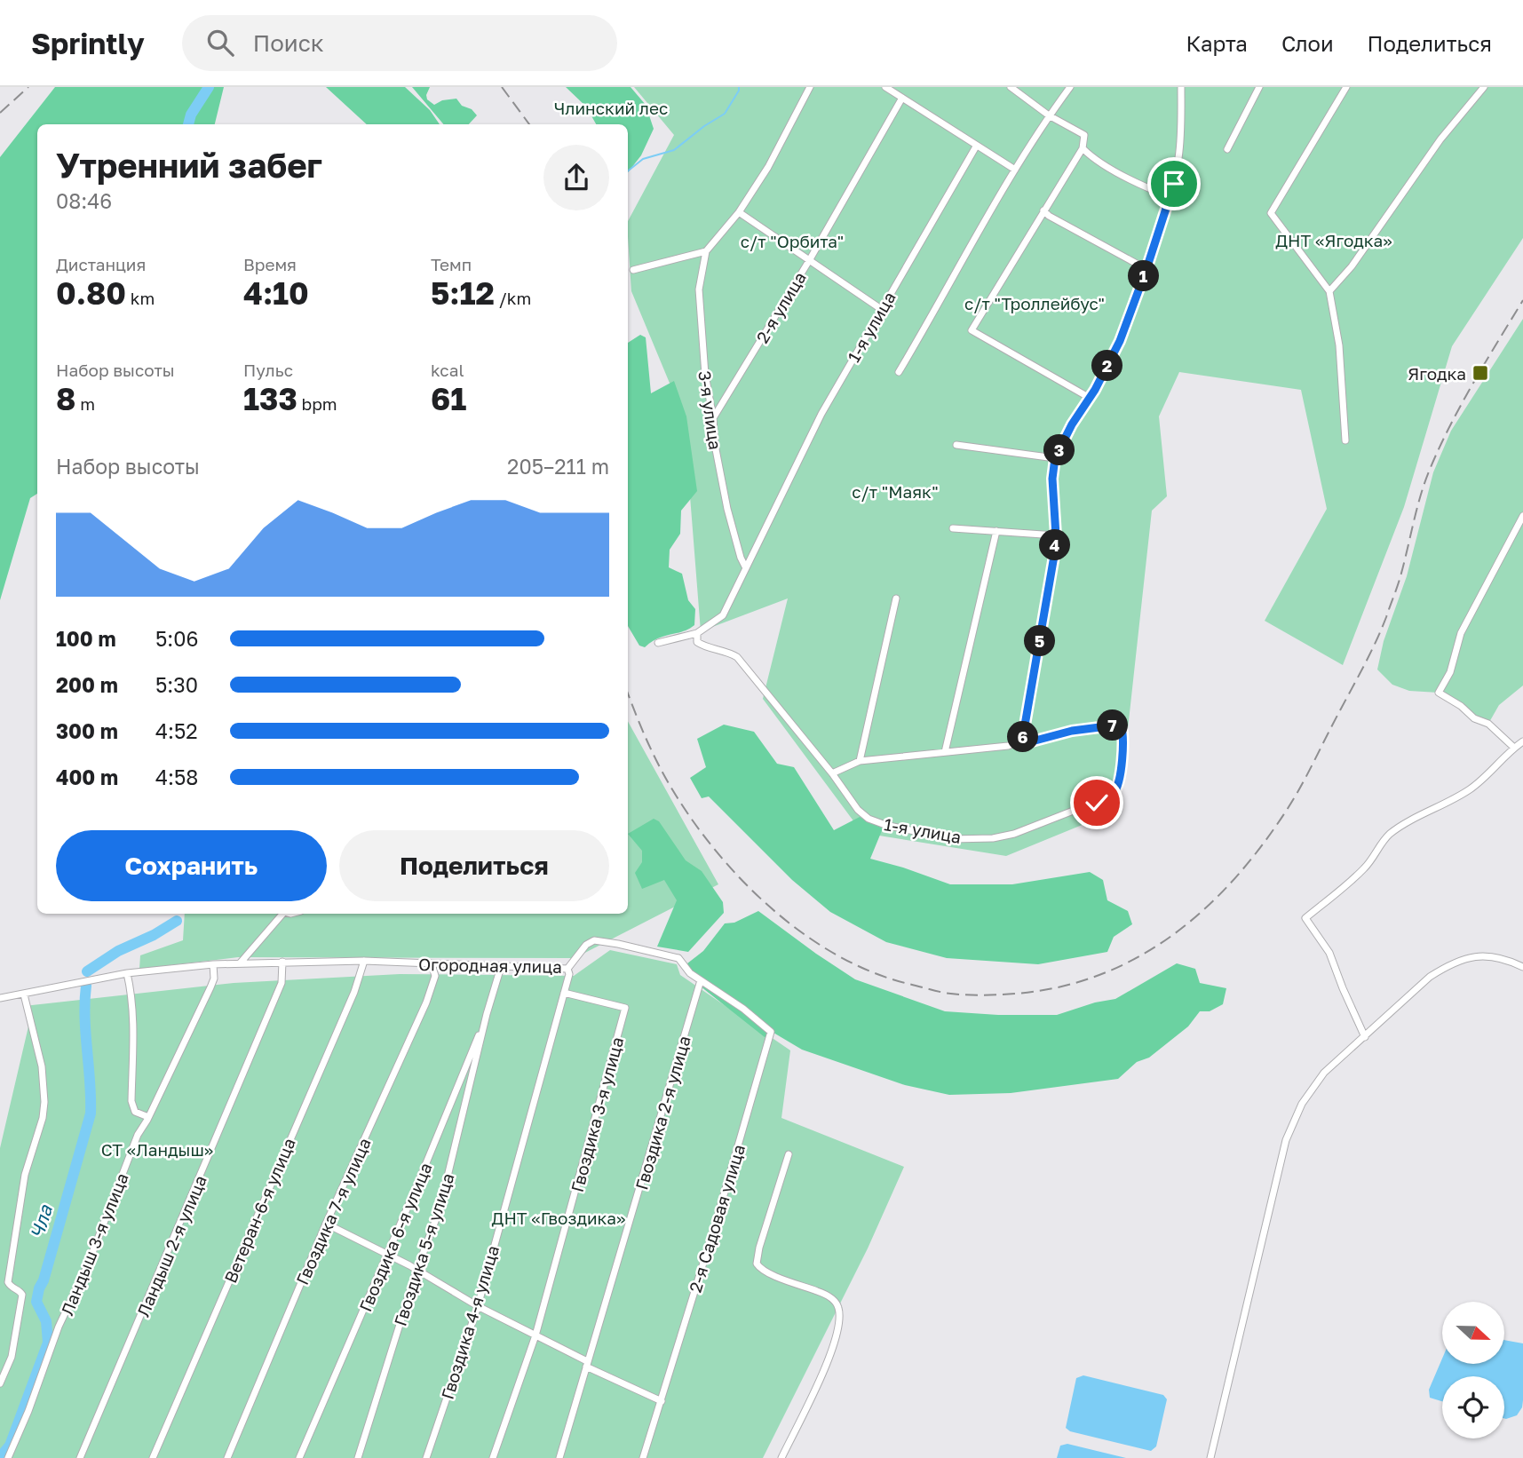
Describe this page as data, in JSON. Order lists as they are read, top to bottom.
{
  "streets": {
    "street": [
      "2-я улица",
      "1-я улица",
      "3-я улица",
      "Огородная улица",
      "Гвоздика 2-я улица",
      "Гвоздика 3-я улица",
      "Ветеран-6-я улица",
      "Гвоздика 7-я улица",
      "2-я Садовая улица",
      "Гвоздика 6-я улица",
      "Ландыш 3-я улица",
      "Ландыш 2-я улица",
      "Гвоздика 5-я улица",
      "Гвоздика 4-я улица"
    ]
  },
  "crossings": [
    ["2-я улица", "3-я улица"],
    ["1-я улица", "3-я улица"],
    ["Огородная улица", "Гвоздика 2-я улица"],
    ["Огородная улица", "Ветеран-6-я улица"],
    ["Огородная улица", "Гвоздика 7-я улица"],
    ["Огородная улица", "2-я Садовая улица"],
    ["Огородная улица", "Ландыш 3-я улица"],
    ["Огородная улица", "Ландыш 2-я улица"],
    ["Огородная улица", "Гвоздика 5-я улица"],
    ["Огородная улица", "Гвоздика 4-я улица"],
    ["Гвоздика 3-я улица", "Гвоздика 4-я улица"],
    ["Гвоздика 6-я улица", "Гвоздика 5-я улица"]
  ],
  "water": ["Чла"],
  "parks": [
    "Члинский лес",
    "ДНТ «Ягодка»",
    "с/т \"Орбита\"",
    "с/т \"Троллейбус\"",
    "с/т \"Маяк\"",
    "СТ «Ландыш»",
    "ДНТ «Гвоздика»"
  ],
  "places": {
    "transit": ["Ягодка"]
  },
  "north": "right",
  "page": {
    "header": "Sprintly",
    "search": "Поиск",
    "nav": ["Карта", "Слои", "Поделиться"],
    "heading": ["Утренний забег", "08:46"],
    "stats": [
      ["Дистанция", "0.80 km"],
      ["Время", "4:10"],
      ["Темп", "5:12 /km"],
      ["Набор высоты", "8 m"],
      ["Пульс", "133 bpm"],
      ["kcal", "61"]
    ],
    "pins": [
      "1",
      "2",
      "3",
      "4",
      "5",
      "7",
      "6"
    ],
    "chart": ["Набор высоты", "205–211 m"],
    "list": [
      {
        "name": "100 m",
        "note": "5:06"
      },
      {
        "name": "200 m",
        "note": "5:30"
      },
      {
        "name": "300 m",
        "note": "4:52"
      },
      {
        "name": "400 m",
        "note": "4:58"
      }
    ],
    "buttons": ["Сохранить", "Поделиться"]
  }
}
